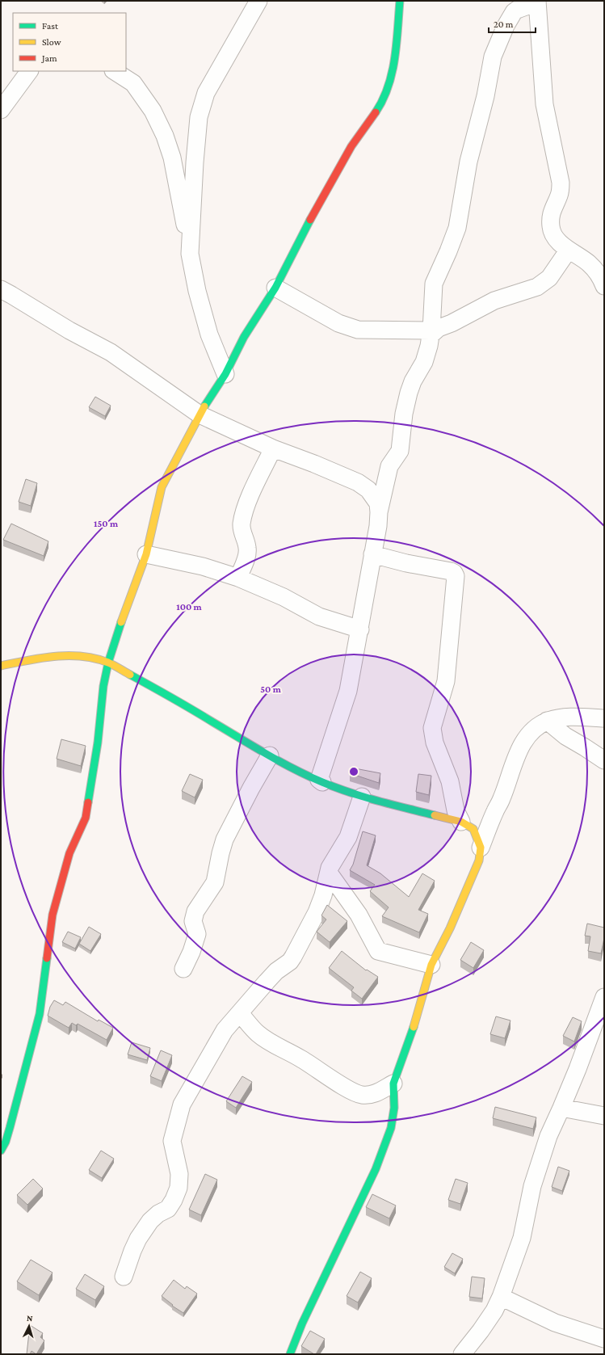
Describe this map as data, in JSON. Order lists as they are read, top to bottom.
{
  "legend": ["Fast", "Slow", "Jam"],
  "scale_bar": "20 m",
  "north": "top",
  "rings": ["150 m", "100 m", "50 m"]
}
